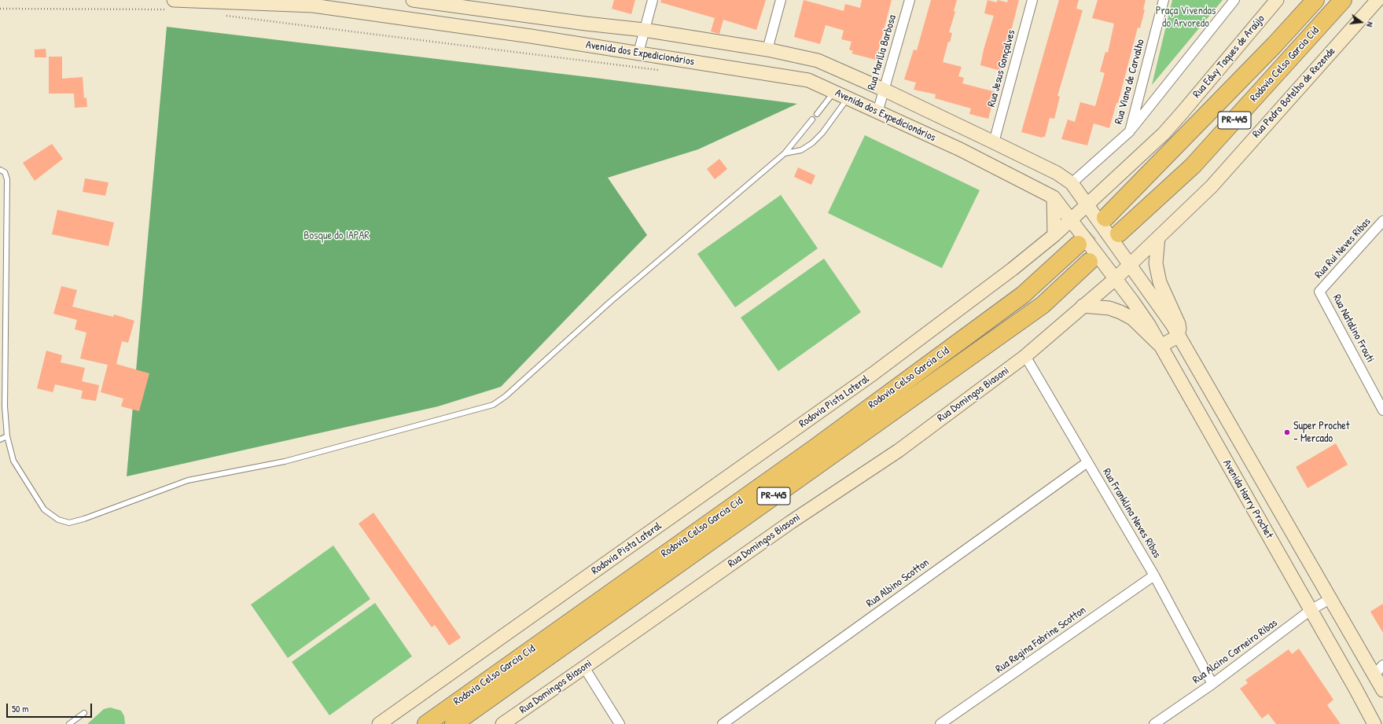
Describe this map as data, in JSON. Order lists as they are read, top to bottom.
{
  "streets": {
    "highway": ["Rodovia Celso Garcia Cid", "PR-445"],
    "street": [
      "Rua Marília Barbosa",
      "Avenida dos Expedicionários",
      "Rua Edwy Taques de Araújo",
      "Rua Jesus Gonçalves",
      "Rua Viana de Carvalho",
      "Rua Pedro Botelho de Rezende",
      "Rua Rui Neves Ribas",
      "Rua Natalino Frouti",
      "Rua Domingos Biasoni",
      "Rodovia Pista Lateral",
      "Avenida Harry Prochet",
      "Rua Franklina Neves Ribas",
      "Rua Albino Scotton",
      "Rua Regina Fabrine Scotton",
      "Rua Alcino Carneiro Ribas"
    ]
  },
  "crossings": [
    ["Rua Marília Barbosa", "Avenida dos Expedicionários"],
    ["Avenida dos Expedicionários", "Rua Edwy Taques de Araújo"],
    ["Avenida dos Expedicionários", "Rua Jesus Gonçalves"],
    ["Avenida dos Expedicionários", "Rua Viana de Carvalho"],
    ["Avenida dos Expedicionários", "Avenida Harry Prochet"],
    ["Rua Rui Neves Ribas", "Rua Natalino Frouti"],
    ["Rua Domingos Biasoni", "Rua Franklina Neves Ribas"],
    ["Avenida Harry Prochet", "Rua Alcino Carneiro Ribas"],
    ["Rua Franklina Neves Ribas", "Rua Albino Scotton"],
    ["Rua Franklina Neves Ribas", "Rua Regina Fabrine Scotton"],
    ["Rua Franklina Neves Ribas", "Rua Alcino Carneiro Ribas"]
  ],
  "parks": ["Praça Vivendas do Arvoredo", "Bosque do IAPAR"],
  "places": ["Super Prochet - Mercado"],
  "scale_bar": "50 m",
  "north": "right"
}
